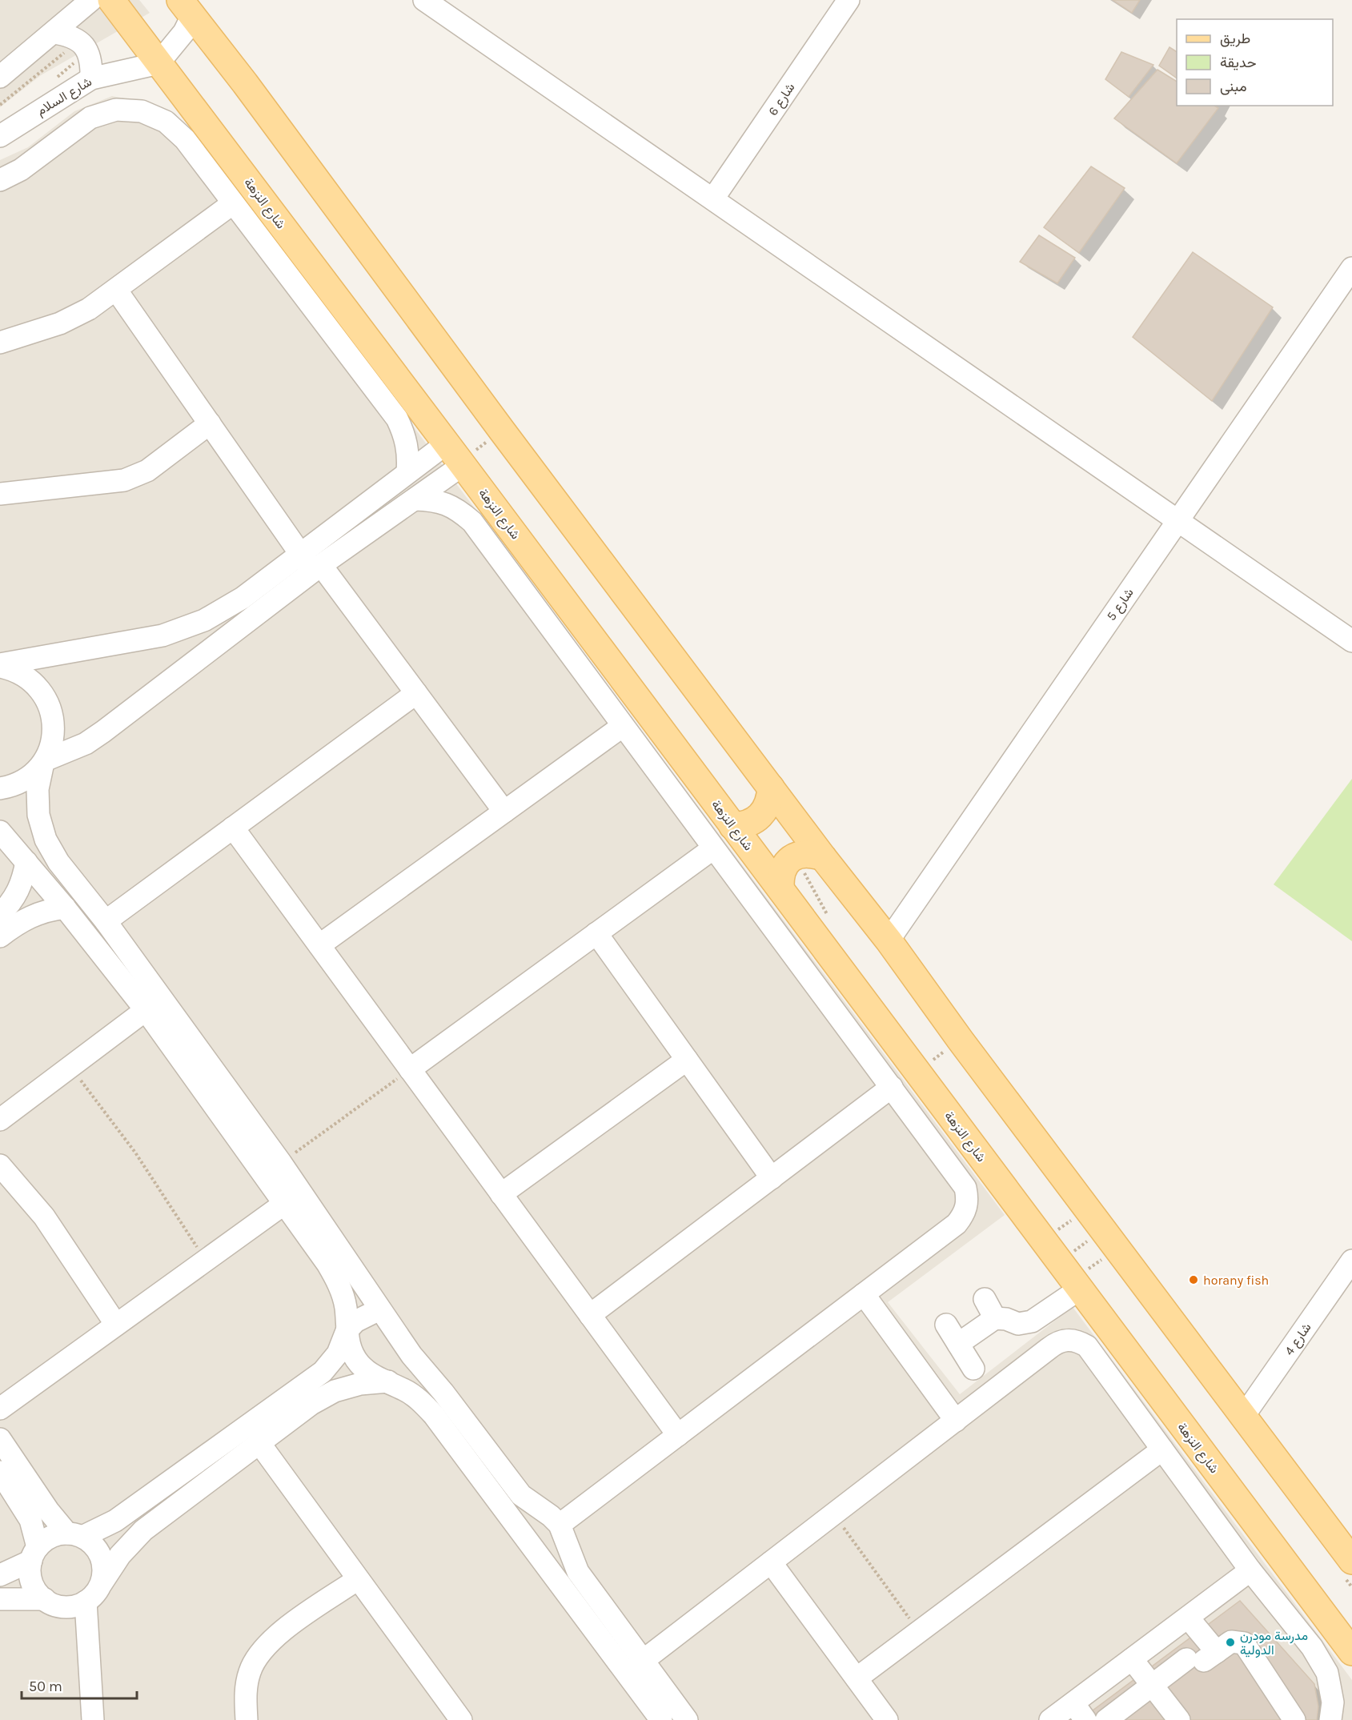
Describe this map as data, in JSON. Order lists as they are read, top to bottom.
{
  "streets": {
    "main road": ["شارع النزهة"],
    "street": [
      "شارع السلام",
      "شارع 6",
      "شارع 5",
      "شارع 4"
    ]
  },
  "crossings": [
    ["شارع السلام", "شارع النزهة"]
  ],
  "places": ["horany fish", "مدرسة مودرن الدولية"],
  "legend": ["طريق", "حديقة", "مبنى"],
  "scale_bar": "50 m"
}
